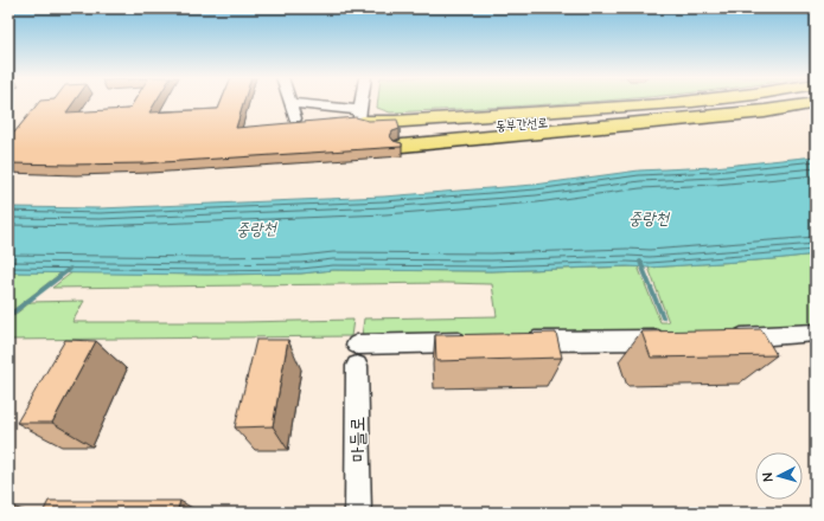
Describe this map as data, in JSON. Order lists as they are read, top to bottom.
{
  "streets": {
    "highway": ["동부간선로"],
    "street": ["마들로"]
  },
  "water": ["중랑천"],
  "north": "left"
}
